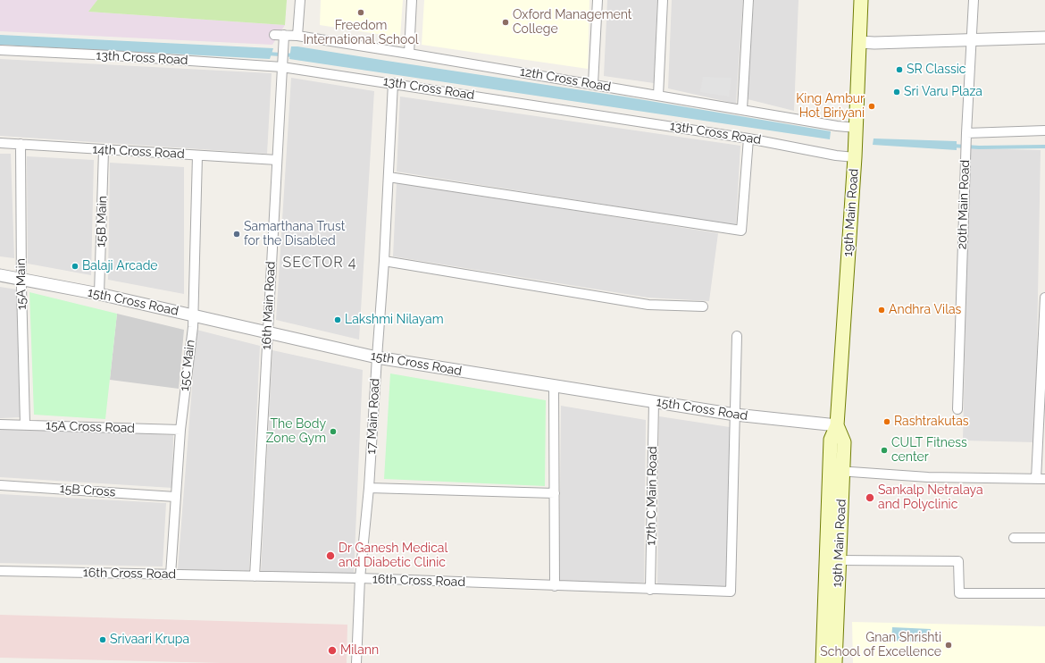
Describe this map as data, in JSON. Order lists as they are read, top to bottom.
{
  "streets": {
    "main road": ["19th Main Road"],
    "street": [
      "13th Cross Road",
      "12th Cross Road",
      "14th Cross Road",
      "20th Main Road",
      "15B Main",
      "15A Main",
      "15th Cross Road",
      "16th Main Road",
      "15C Main",
      "17 Main Road",
      "15A Cross Road",
      "15B Cross",
      "17th C Main Road",
      "16th Cross Road"
    ]
  },
  "crossings": [
    ["13th Cross Road", "12th Cross Road"],
    ["13th Cross Road", "19th Main Road"],
    ["13th Cross Road", "16th Main Road"],
    ["13th Cross Road", "17 Main Road"],
    ["12th Cross Road", "19th Main Road"],
    ["12th Cross Road", "16th Main Road"],
    ["14th Cross Road", "15B Main"],
    ["14th Cross Road", "15A Main"],
    ["14th Cross Road", "16th Main Road"],
    ["14th Cross Road", "15C Main"],
    ["19th Main Road", "15th Cross Road"],
    ["15B Main", "15th Cross Road"],
    ["15A Main", "15th Cross Road"],
    ["15A Main", "15A Cross Road"],
    ["15th Cross Road", "16th Main Road"],
    ["15th Cross Road", "15C Main"],
    ["15th Cross Road", "17 Main Road"],
    ["15th Cross Road", "17th C Main Road"],
    ["15th Cross Road", "16th Cross Road"],
    ["16th Main Road", "16th Cross Road"],
    ["15C Main", "15A Cross Road"],
    ["15C Main", "15B Cross"],
    ["15C Main", "16th Cross Road"],
    ["17 Main Road", "16th Cross Road"],
    ["17th C Main Road", "16th Cross Road"]
  ],
  "districts": ["SECTOR 4"],
  "places": [
    "Freedom International School",
    "Oxford Management College",
    "SR Classic",
    "Sri Varu Plaza",
    "King Ambur Hot Biriyani",
    "Samarthana Trust for the Disabled",
    "Balaji Arcade",
    "Andhra Vilas",
    "Lakshmi Nilayam",
    "Rashtrakutas",
    "The Body Zone Gym",
    "CULT Fitness center",
    "Sankalp Netralaya and Polyclinic",
    "Dr Ganesh Medical and Diabetic Clinic",
    "Srivaari Krupa",
    "Gnan Shrishti School of Excellence",
    "Milann"
  ]
}
